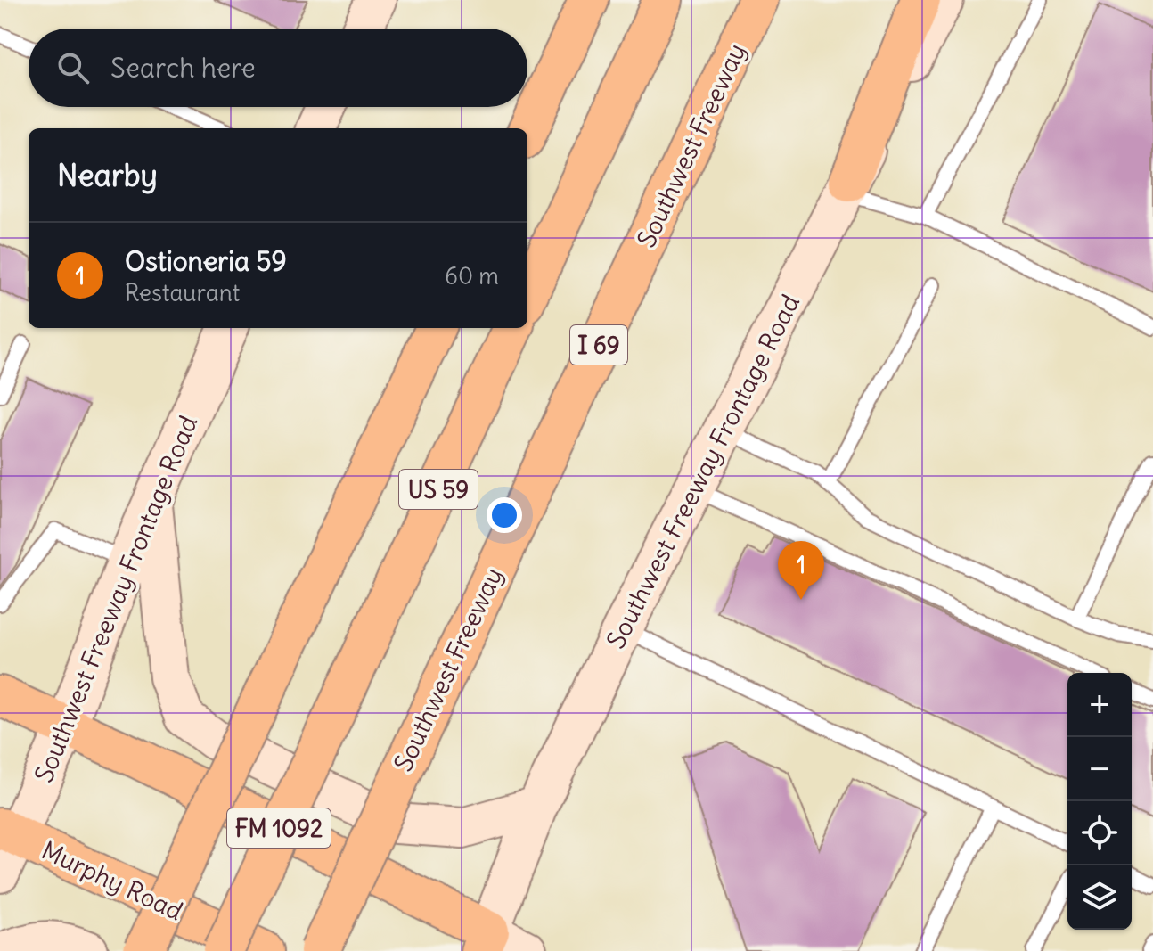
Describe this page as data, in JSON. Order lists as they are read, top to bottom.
{
  "streets": {
    "main road": [
      "Southwest Freeway",
      "I 69",
      "Southwest Freeway Frontage Road",
      "US 59",
      "FM 1092",
      "Murphy Road"
    ]
  },
  "crossings": [
    ["Southwest Freeway Frontage Road", "FM 1092"],
    ["Southwest Freeway Frontage Road", "Murphy Road"]
  ],
  "page": {
    "search": "Search here",
    "heading": "Nearby",
    "list": [
      {
        "mark": "1",
        "name": "Ostioneria 59",
        "note": "Restaurant",
        "value": "60 m"
      }
    ],
    "pins": "1",
    "map_buttons": ["+", "−"]
  }
}
